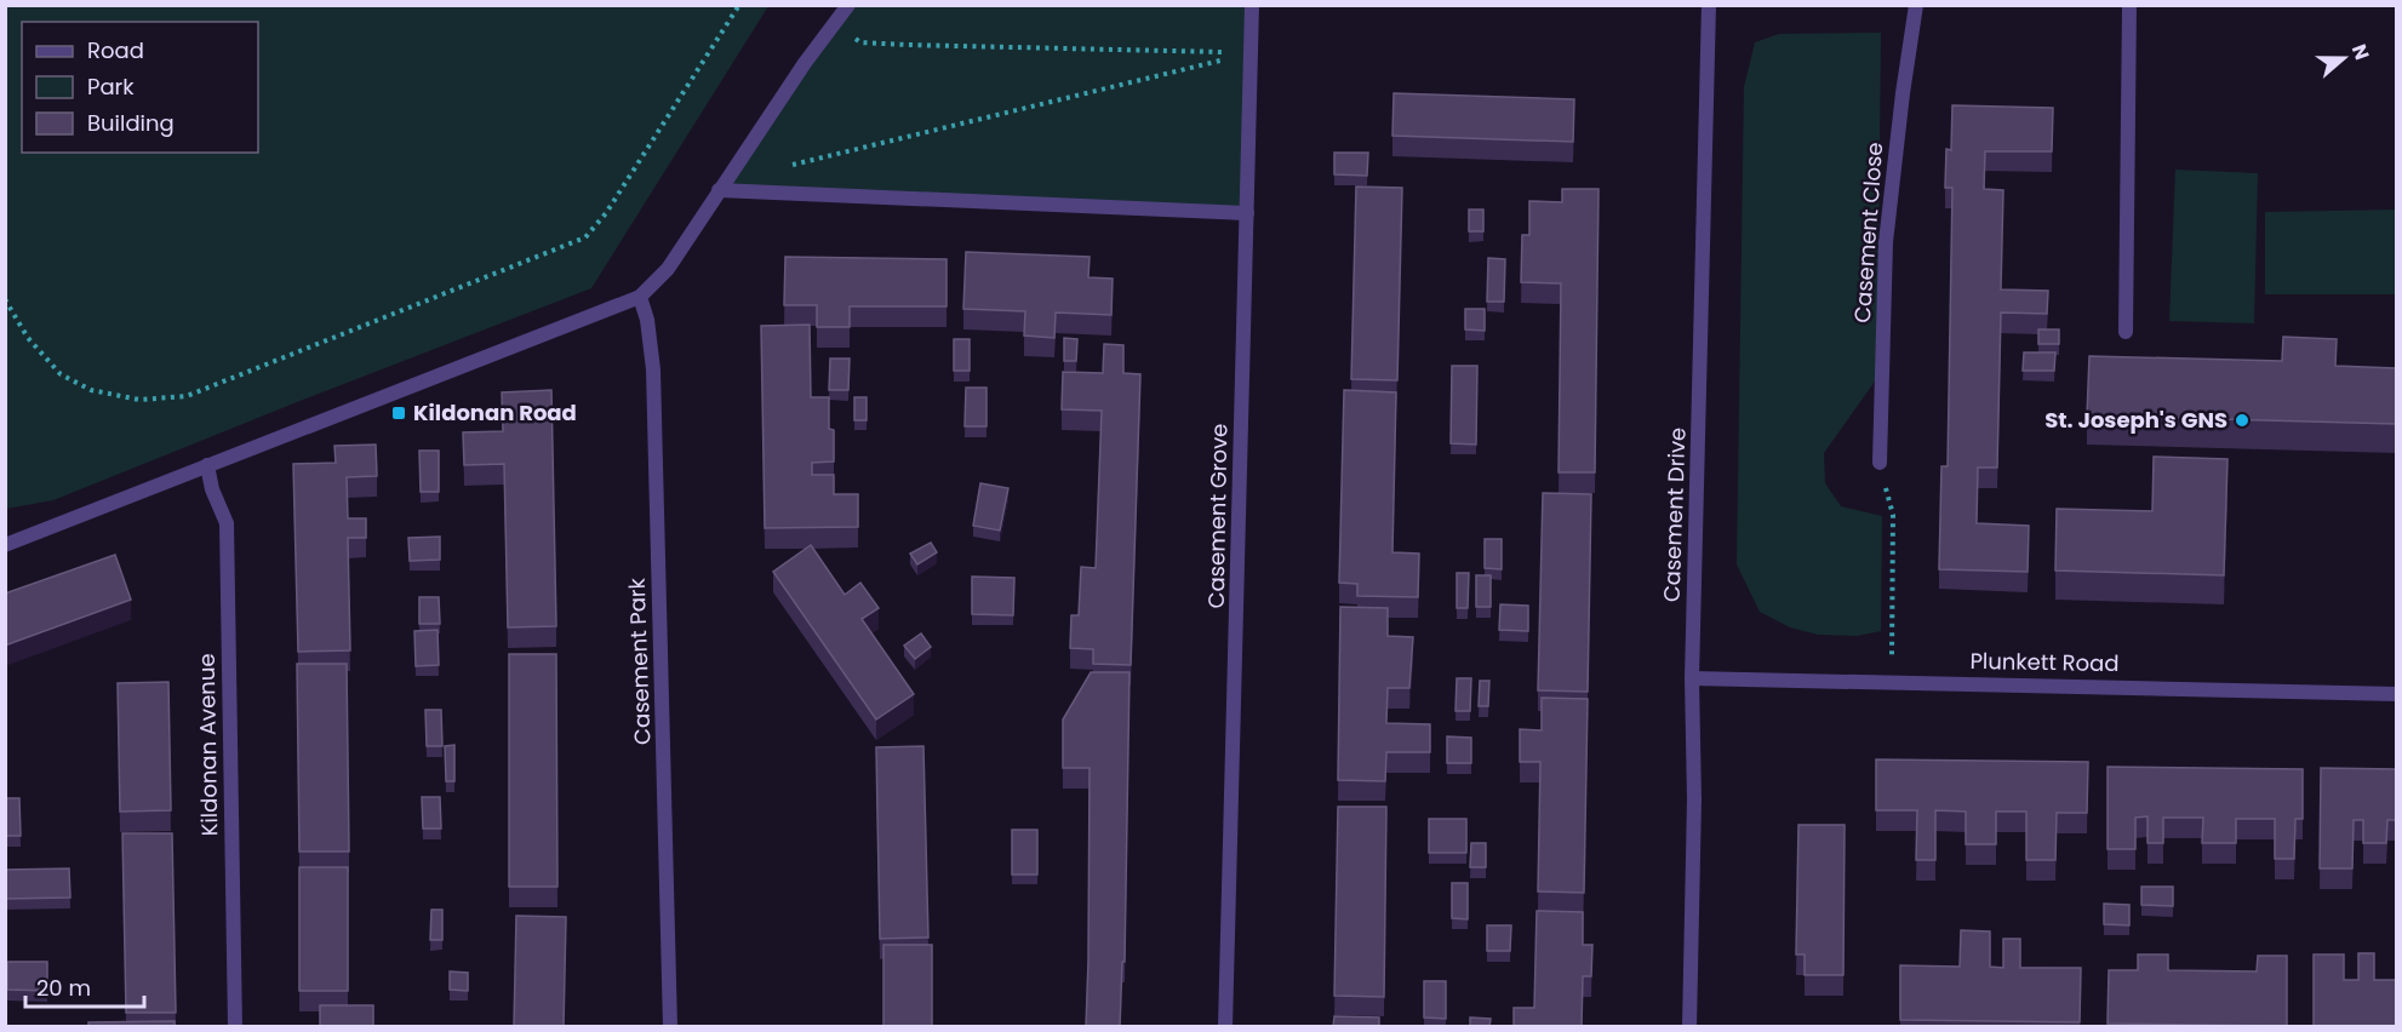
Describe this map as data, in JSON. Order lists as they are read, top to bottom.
{
  "streets": {
    "street": [
      "Casement Close",
      "Casement Drive",
      "Casement Grove",
      "Casement Park",
      "Plunkett Road",
      "Kildonan Avenue"
    ]
  },
  "crossings": [
    ["Casement Drive", "Plunkett Road"]
  ],
  "places": {
    "transit": ["Kildonan Road"],
    "other": ["St. Joseph's GNS"]
  },
  "legend": ["Road", "Park", "Building"],
  "scale_bar": "20 m",
  "north": "right"
}
